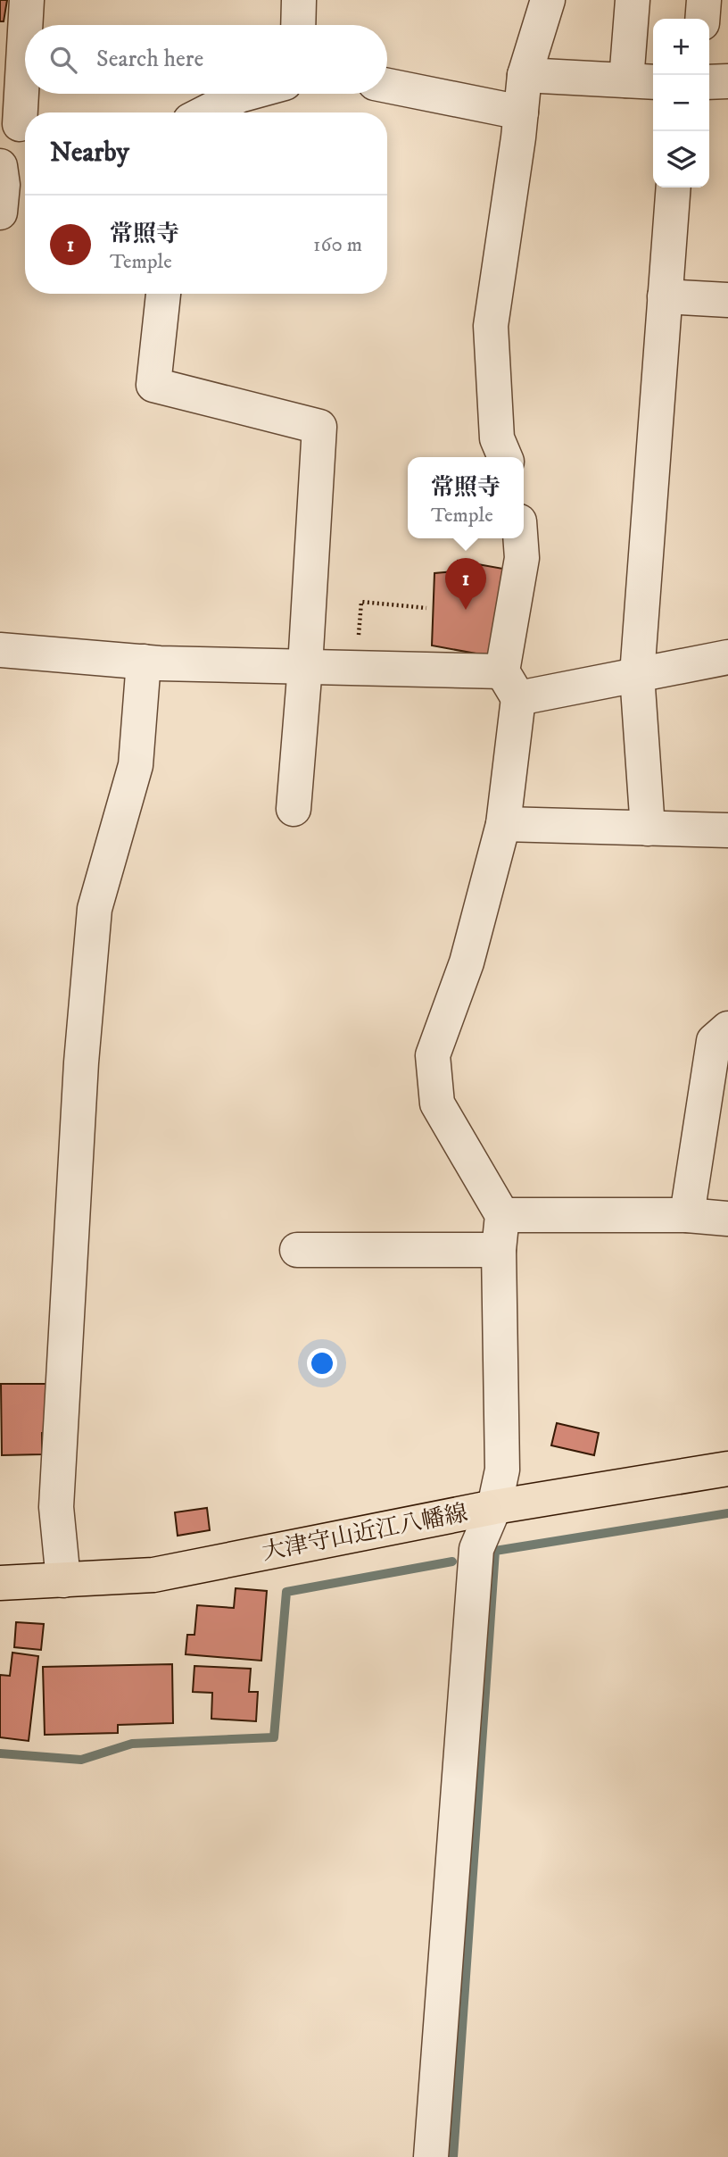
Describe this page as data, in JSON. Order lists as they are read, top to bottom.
{
  "streets": {
    "main road": ["大津守山近江八幡線"]
  },
  "page": {
    "map_buttons": ["+", "−"],
    "search": "Search here",
    "heading": "Nearby",
    "list": [
      {
        "mark": "1",
        "name": "常照寺",
        "note": "Temple",
        "value": "160 m"
      }
    ],
    "popup": ["常照寺", "Temple"],
    "pins": "1"
  }
}
